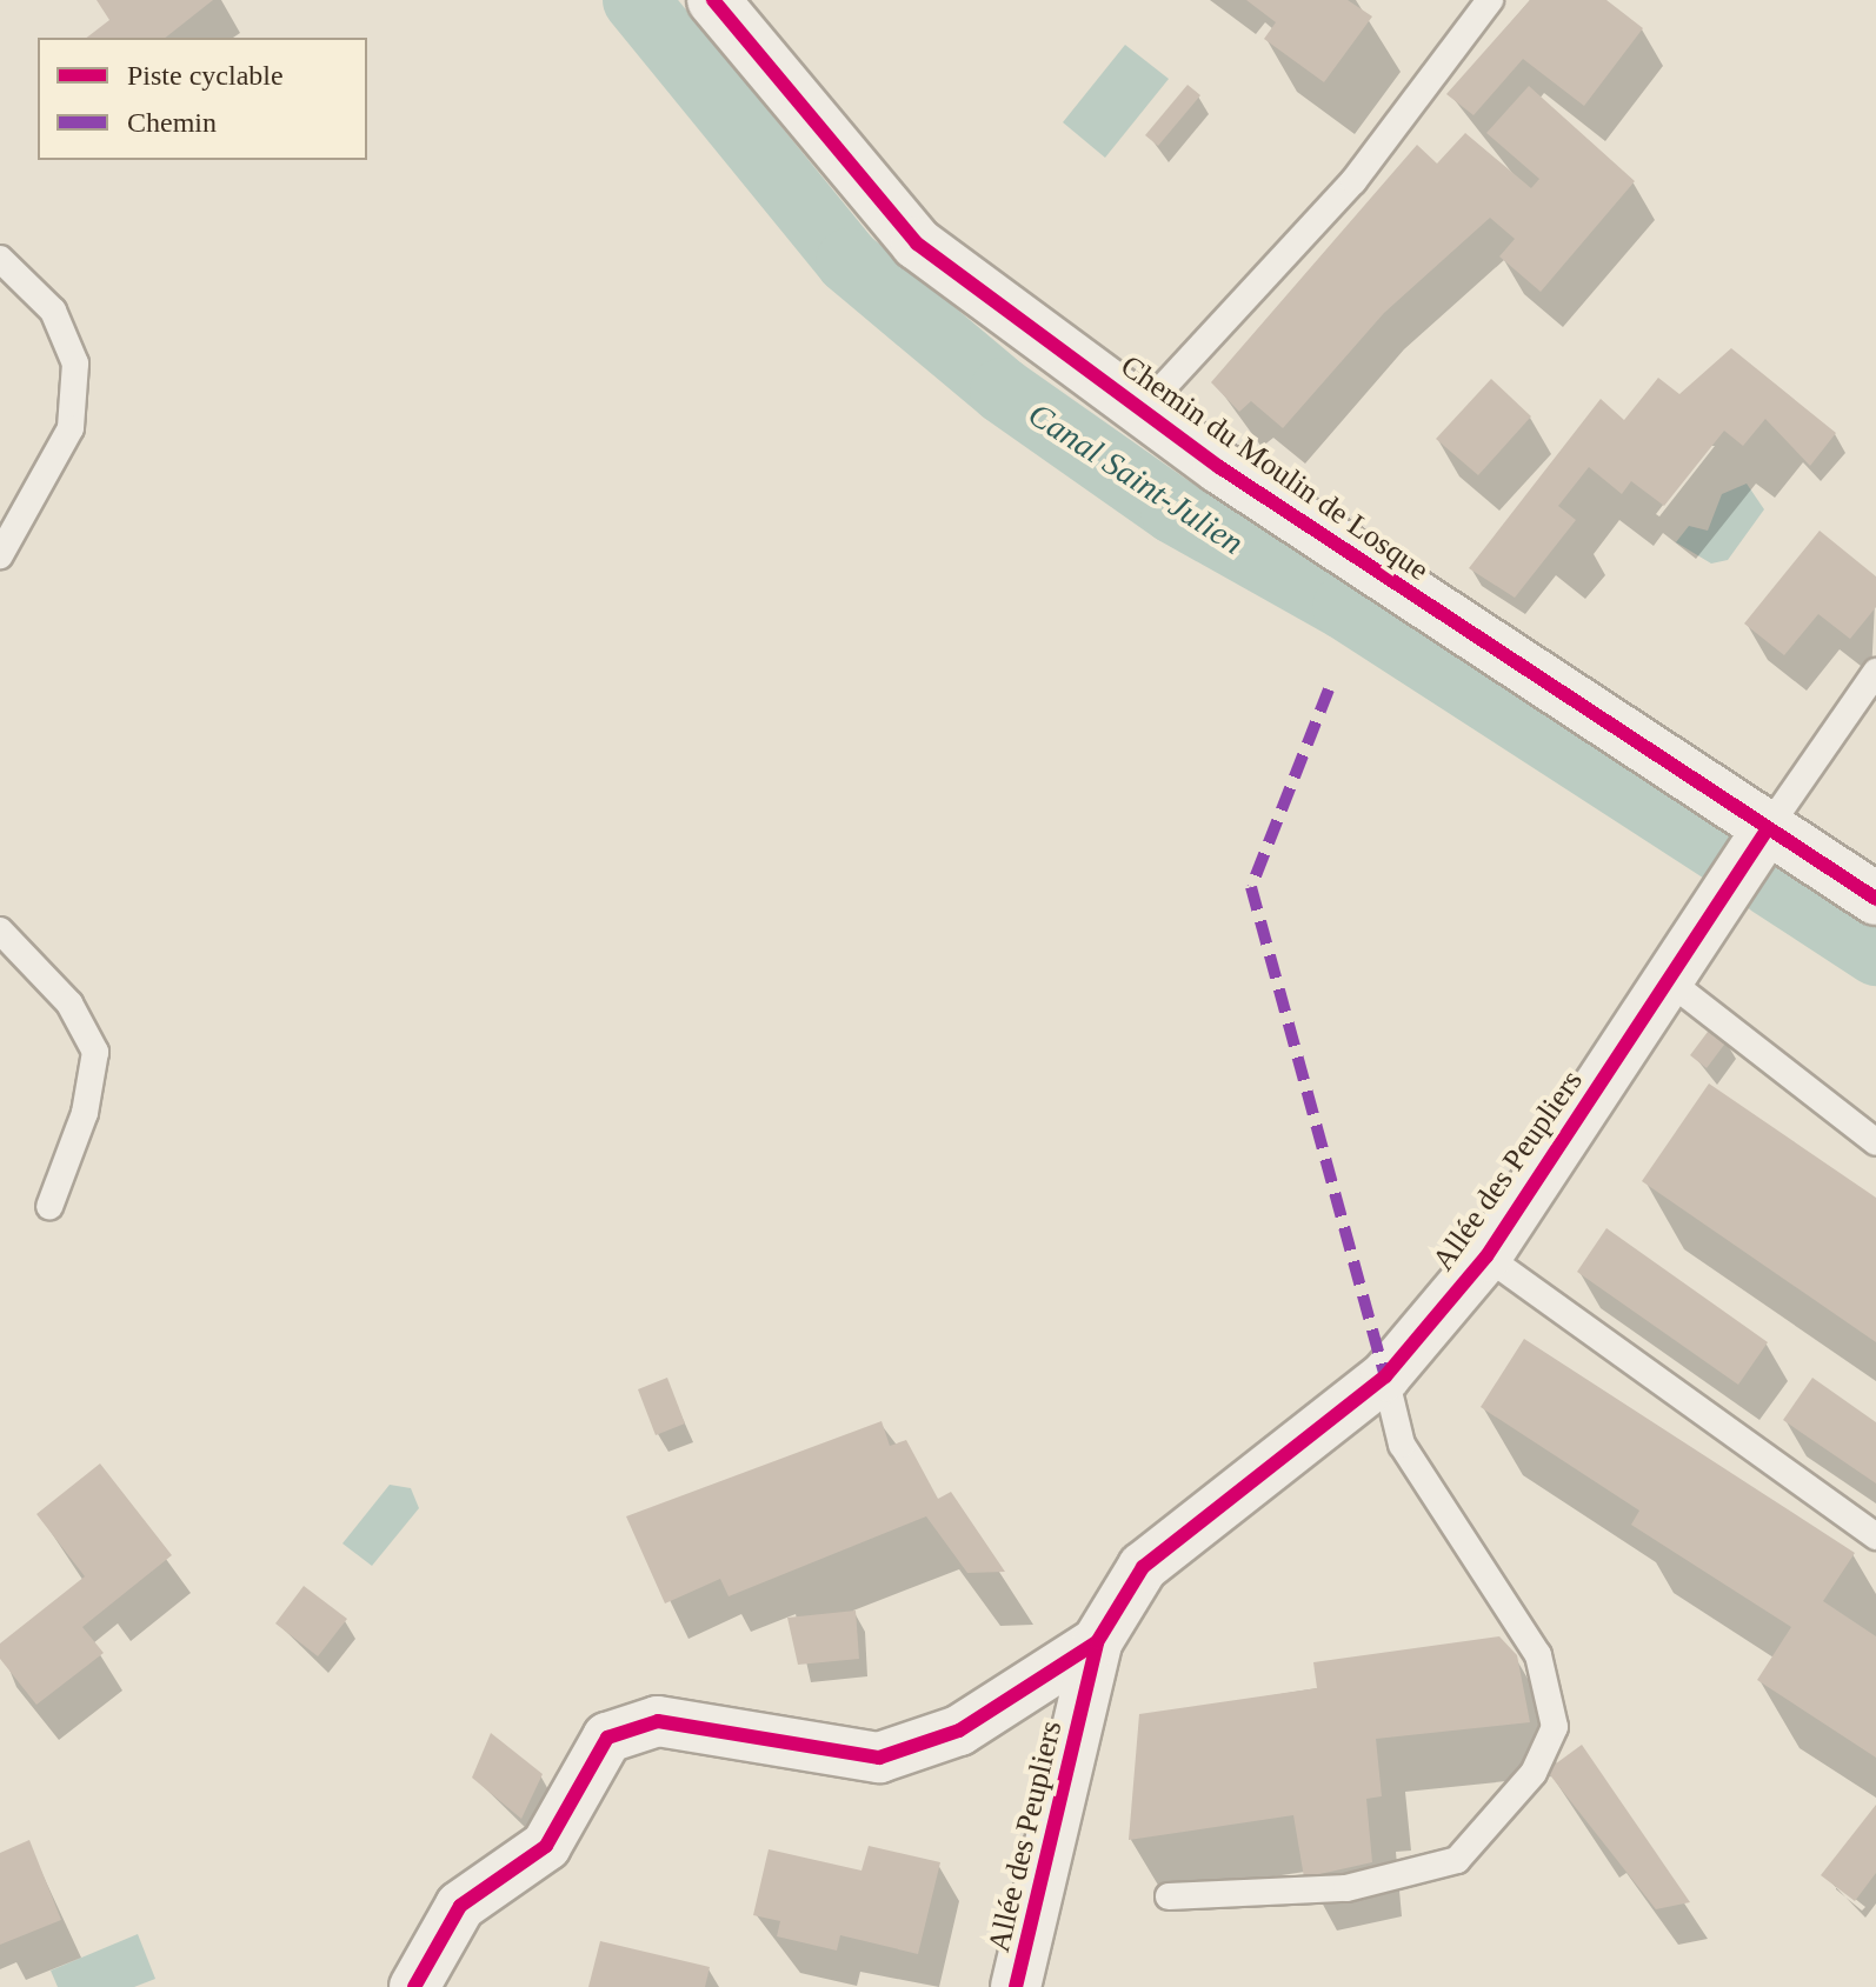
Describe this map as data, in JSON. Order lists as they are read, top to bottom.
{
  "streets": {
    "street": ["Chemin du Moulin de Losque", "Allée des Peupliers"]
  },
  "crossings": [
    ["Chemin du Moulin de Losque", "Allée des Peupliers"]
  ],
  "water": ["Canal Saint-Julien"],
  "legend": ["Piste cyclable", "Chemin"]
}
